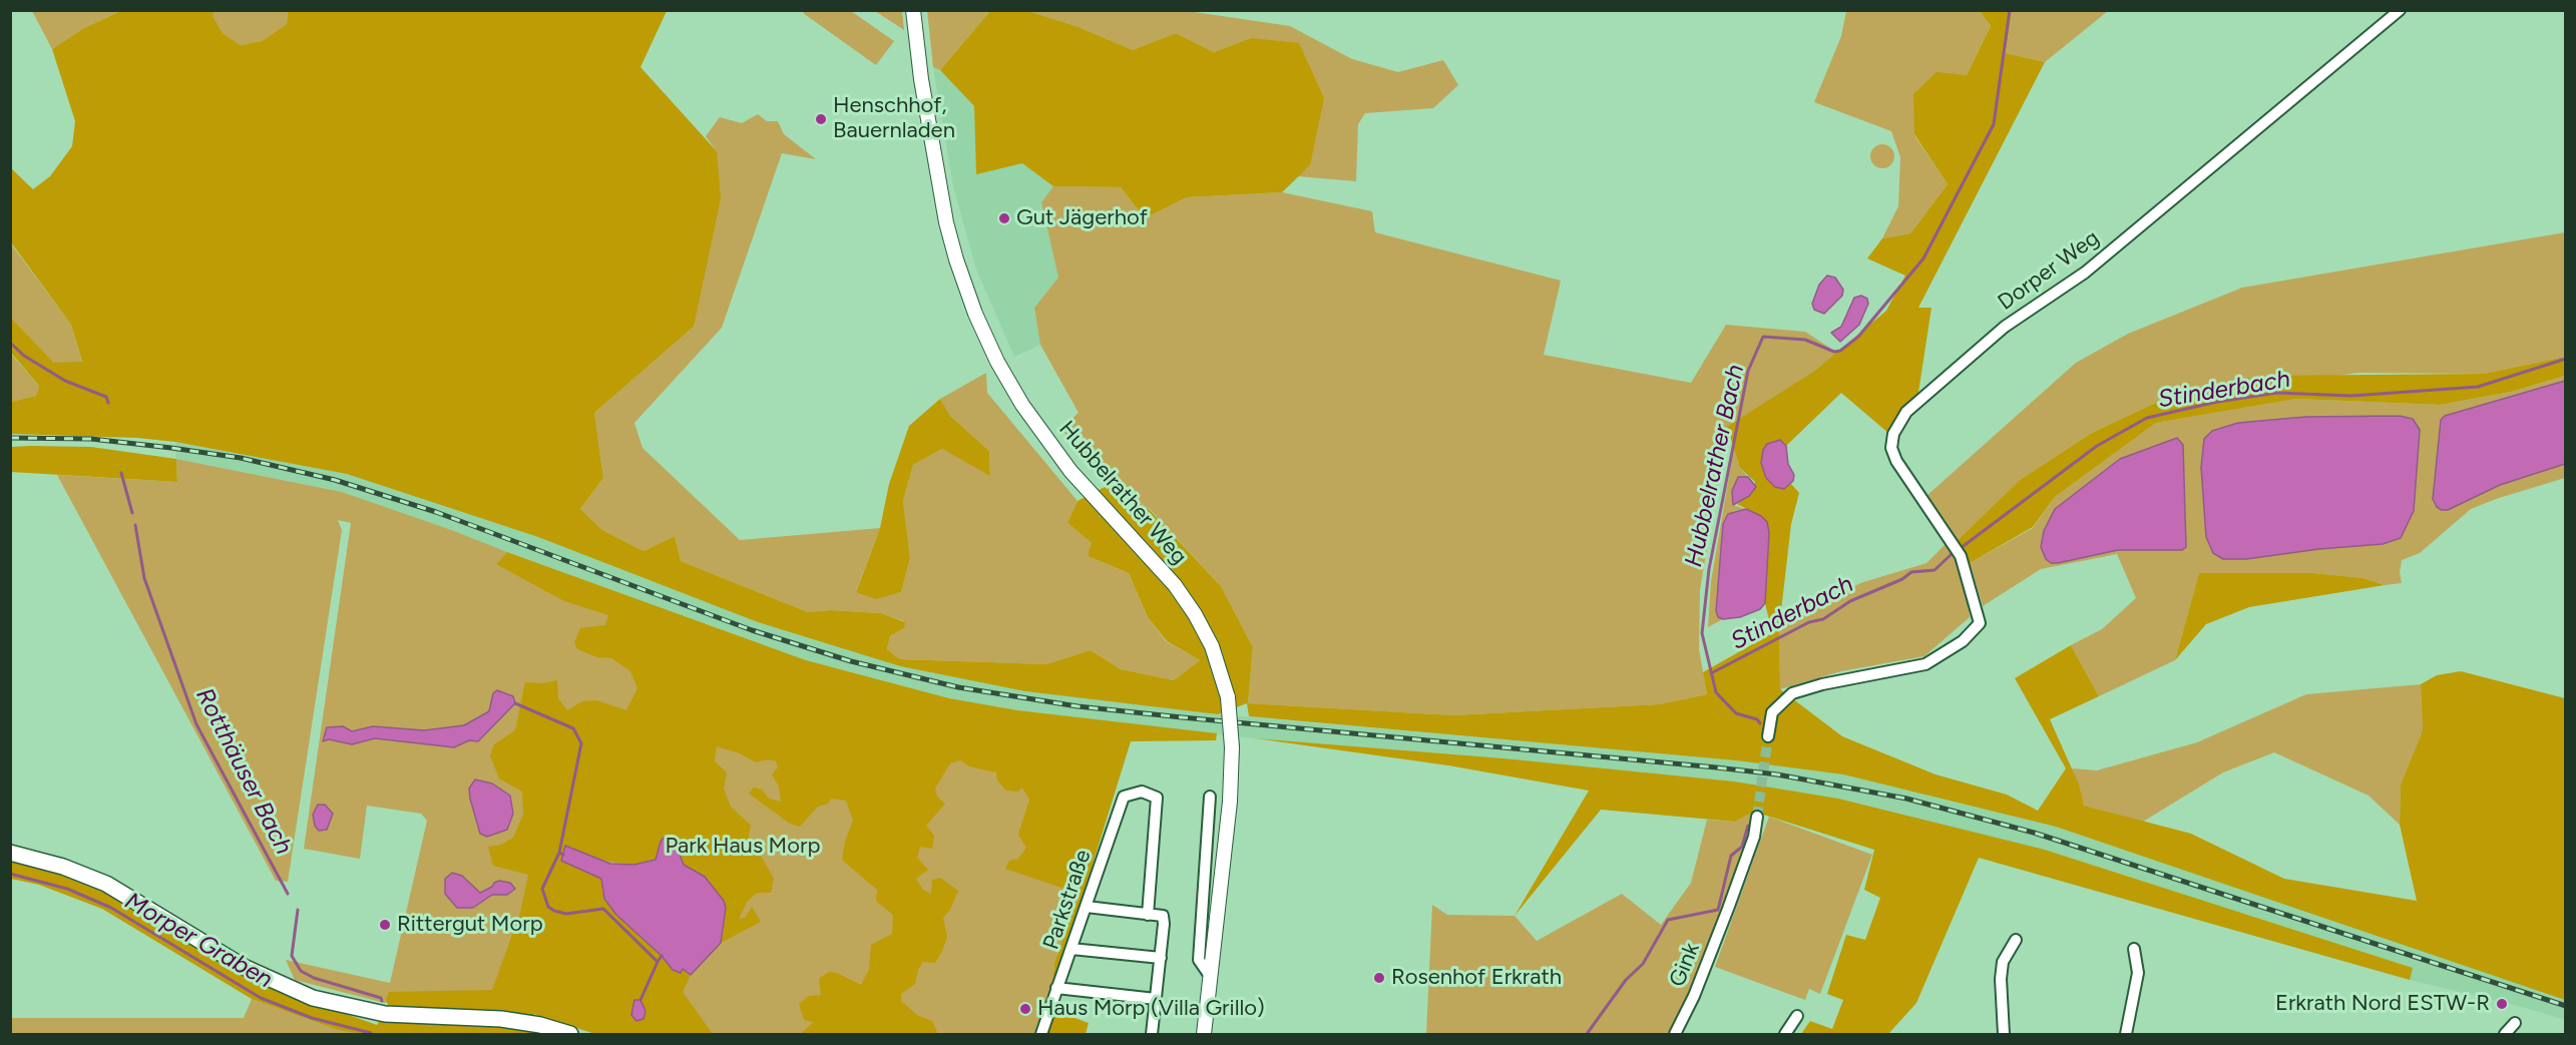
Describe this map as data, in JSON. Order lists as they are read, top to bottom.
{
  "streets": {
    "street": [
      "Dorper Weg",
      "Hubbelrather Weg",
      "Parkstraße",
      "Gink"
    ]
  },
  "water": [
    "Stinderbach",
    "Hubbelrather Bach",
    "Rotthäuser Bach",
    "Morper Graben"
  ],
  "parks": ["Park Haus Morp"],
  "places": [
    "Henschhof, Bauernladen",
    "Gut Jägerhof",
    "Rittergut Morp",
    "Rosenhof Erkrath",
    "Erkrath Nord ESTW-R",
    "Haus Morp (Villa Grillo)"
  ]
}
